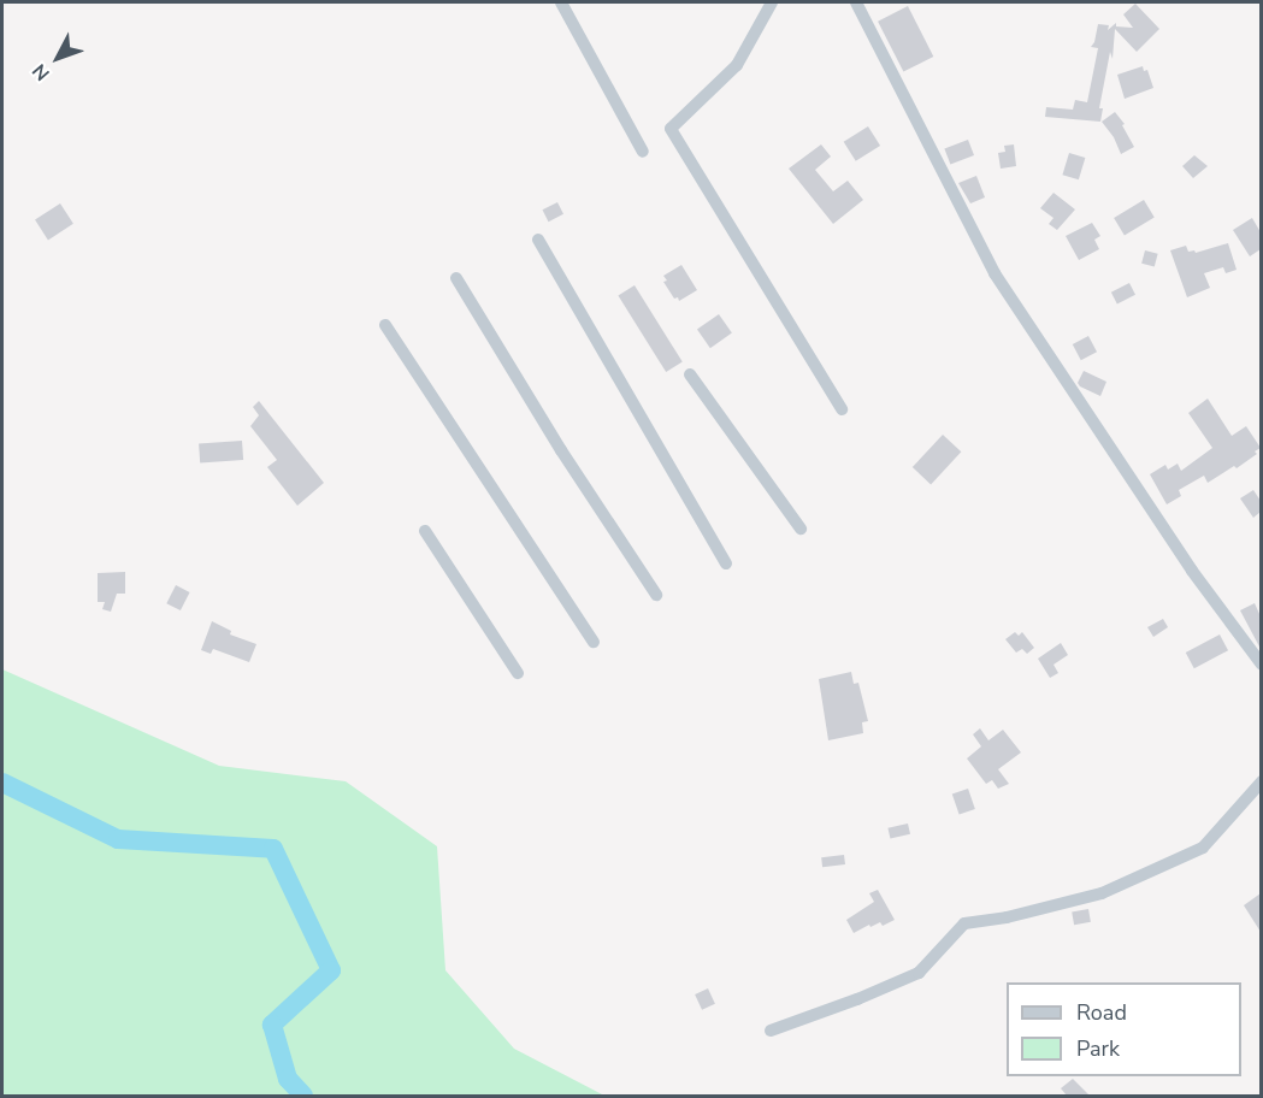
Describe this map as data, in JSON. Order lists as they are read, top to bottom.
{
  "legend": ["Road", "Park"],
  "north": "bottom left"
}
